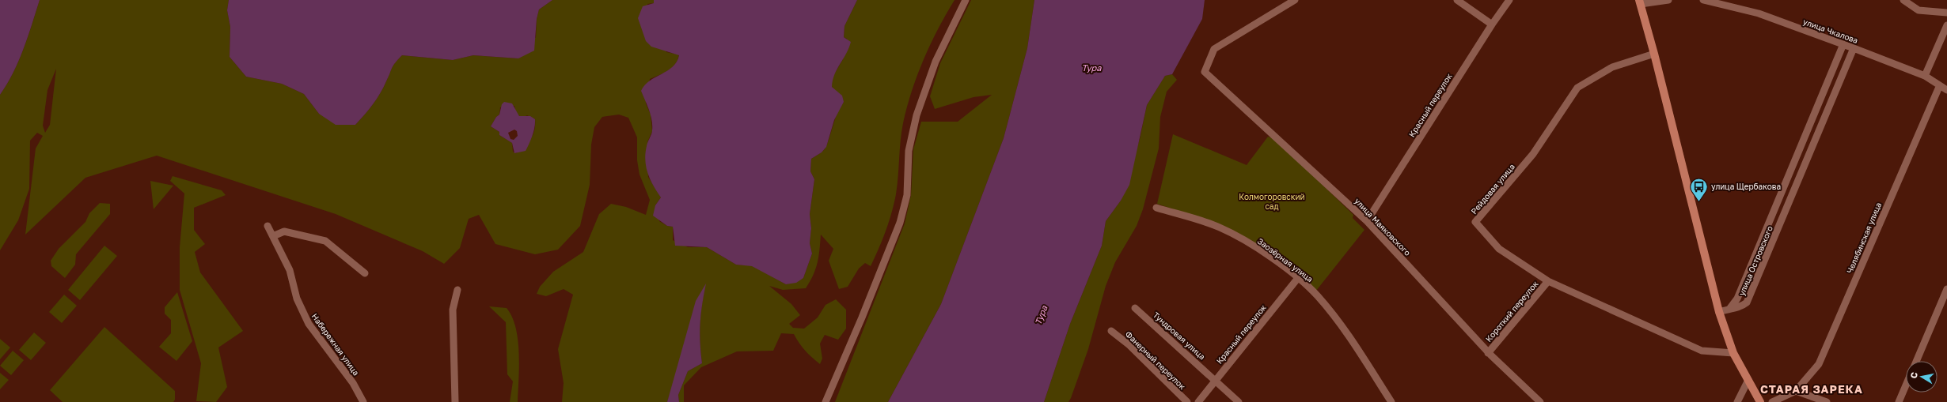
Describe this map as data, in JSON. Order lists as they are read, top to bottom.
{
  "streets": {
    "street": [
      "улица Чкалова",
      "Красный переулок",
      "Рейдовая улица",
      "улица Маяковского",
      "Челябинская улица",
      "Заозёрная улица",
      "улица Островского",
      "Короткий переулок",
      "Тундровая улица",
      "Набережная улица",
      "Фанерный переулок"
    ]
  },
  "crossings": [
    ["улица Чкалова", "Челябинская улица"],
    ["улица Чкалова", "улица Островского"],
    ["Красный переулок", "улица Маяковского"],
    ["Красный переулок", "Заозёрная улица"],
    ["Красный переулок", "Тундровая улица"],
    ["Рейдовая улица", "Короткий переулок"],
    ["улица Маяковского", "Короткий переулок"]
  ],
  "districts": ["СТАРАЯ ЗАРЕКА"],
  "water": ["Тура"],
  "parks": ["Колмогоровский сад"],
  "places": {
    "bus stop": ["улица Щербакова"]
  },
  "north": "left"
}
